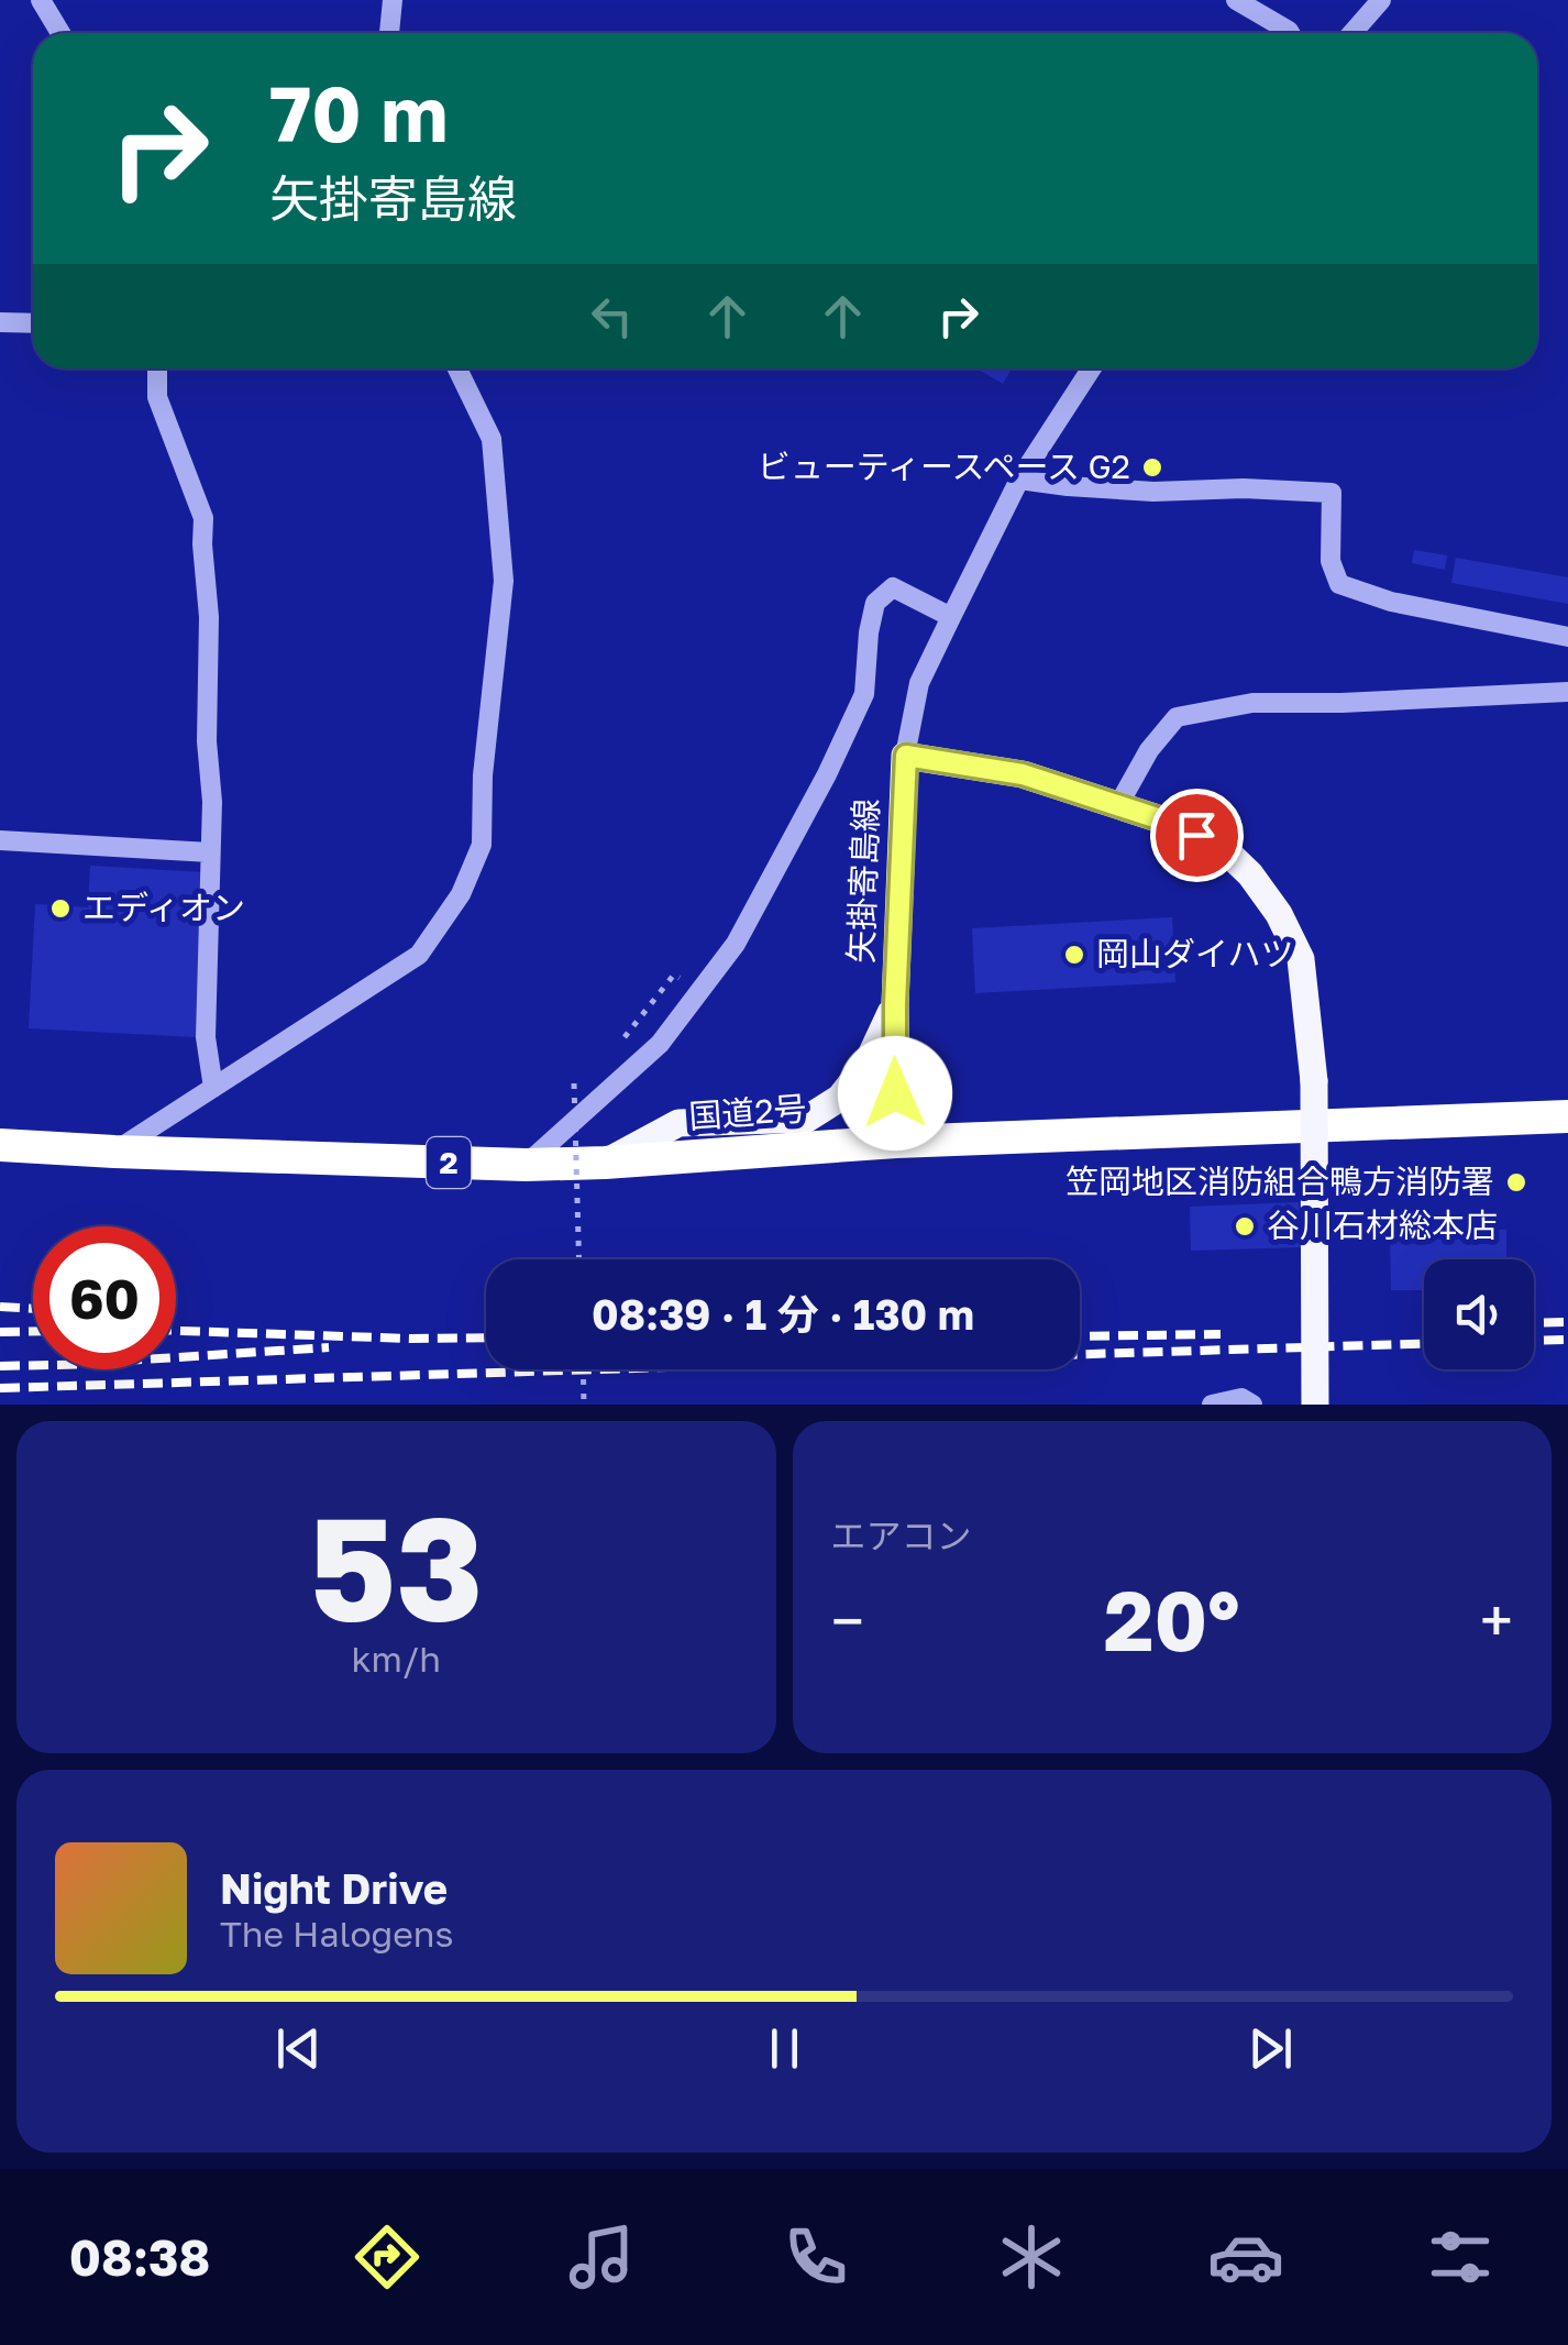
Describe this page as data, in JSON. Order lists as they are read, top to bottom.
{
  "streets": {
    "highway": ["国道2号", "2"],
    "main road": ["矢掛寄島線"]
  },
  "crossings": [
    ["矢掛寄島線", "国道2号"]
  ],
  "places": [
    "ビューティースペース G2",
    "エディオン",
    "岡山ダイハツ",
    "笠岡地区消防組合鴨方消防署",
    "谷川石材総本店"
  ],
  "page": {
    "turn": ["70 m", "矢掛寄島線"],
    "limit": "60",
    "trip": "08:39 · 1 分 · 130 m",
    "tile": [
      ["53", "km/h"],
      "エアコン"
    ],
    "heat": ["−", "20°", "+"],
    "song": ["Night Drive", "The Halogens"],
    "tabs": "08:38"
  }
}
